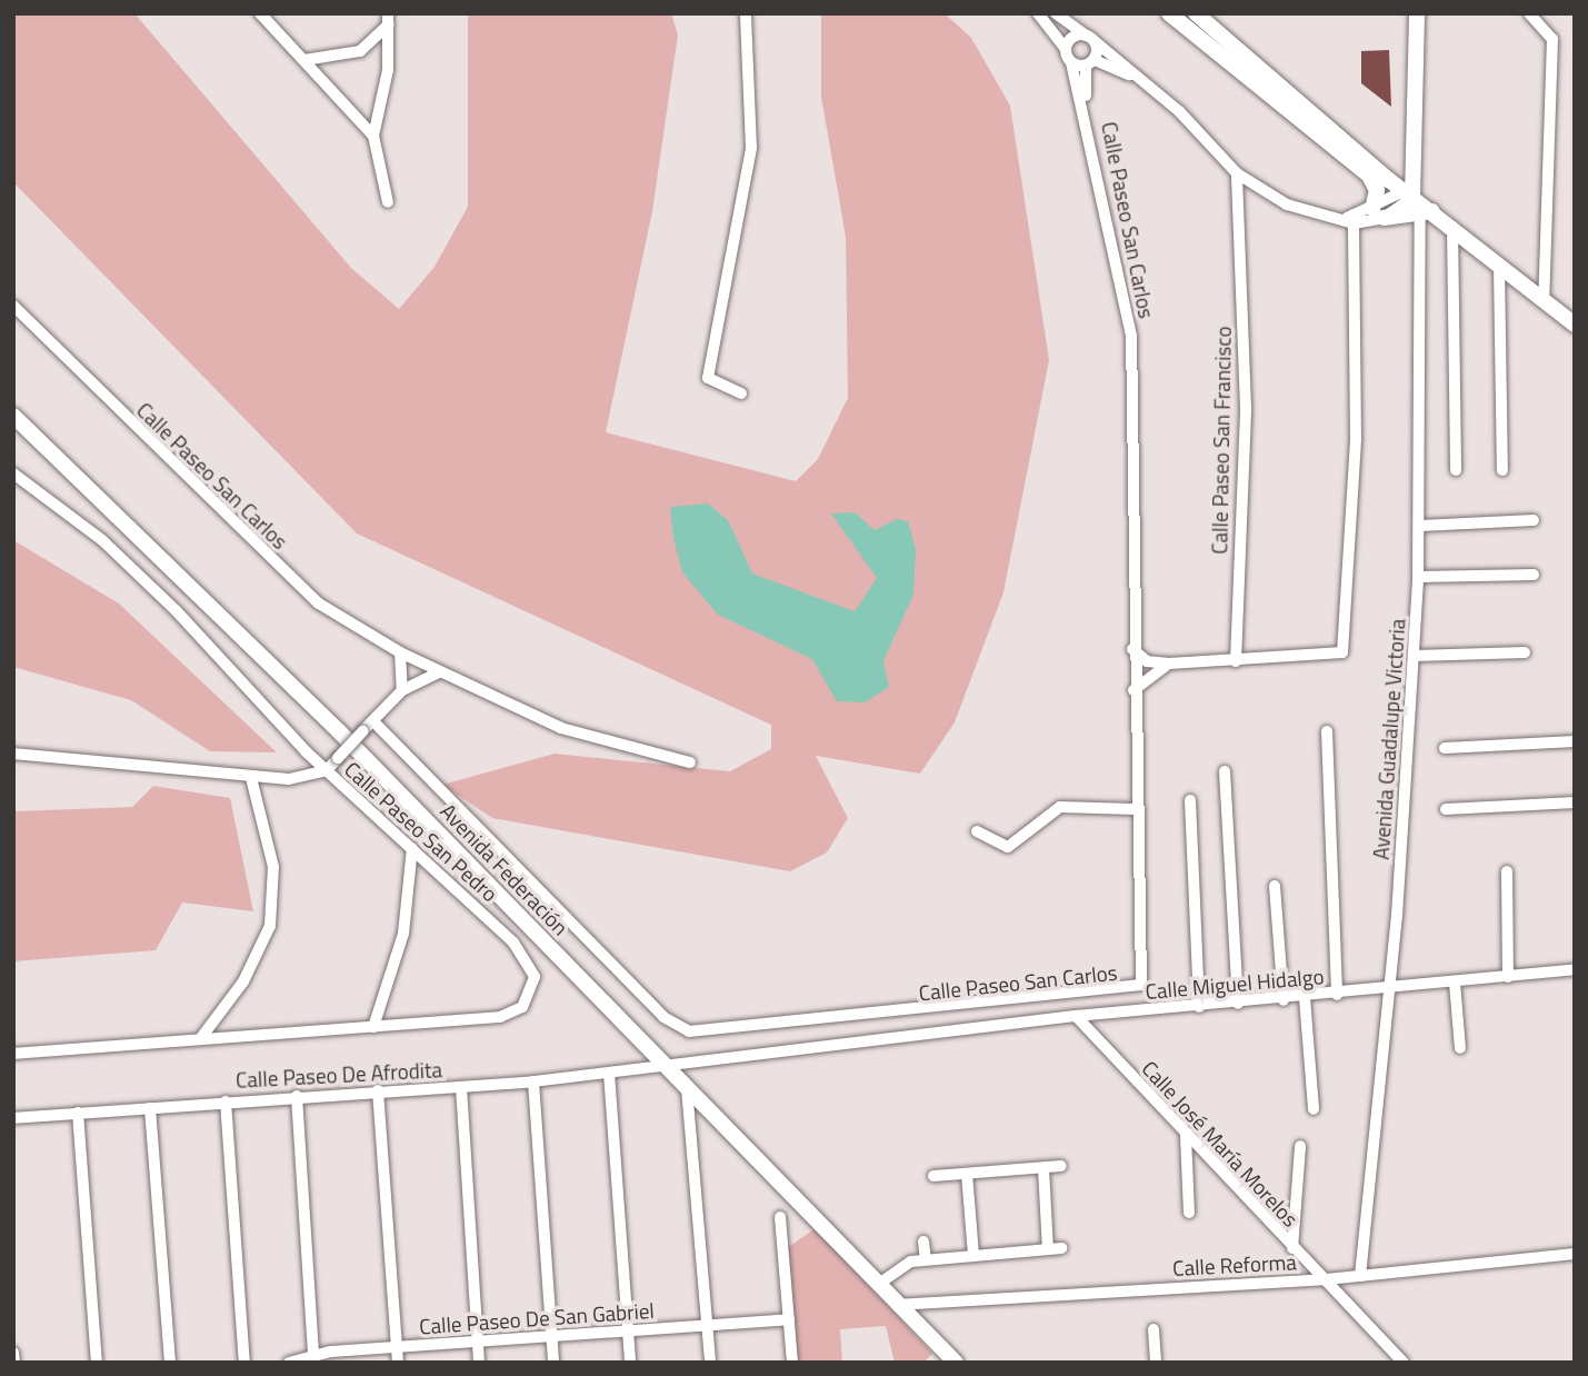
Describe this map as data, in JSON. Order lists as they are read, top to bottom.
{
  "streets": {
    "main road": ["Avenida Federación"],
    "street": [
      "Calle Paseo San Carlos",
      "Calle Paseo San Francisco",
      "Avenida Guadalupe Victoria",
      "Calle Paseo San Pedro",
      "Calle Miguel Hidalgo",
      "Calle Paseo De Afrodita",
      "Calle José María Morelos",
      "Calle Reforma",
      "Calle Paseo De San Gabriel"
    ]
  },
  "crossings": [
    ["Avenida Guadalupe Victoria", "Calle Miguel Hidalgo"],
    ["Avenida Guadalupe Victoria", "Calle Reforma"],
    ["Avenida Federación", "Calle Miguel Hidalgo"],
    ["Avenida Federación", "Calle Paseo De Afrodita"],
    ["Avenida Federación", "Calle Reforma"],
    ["Calle Miguel Hidalgo", "Calle Paseo De Afrodita"],
    ["Calle Miguel Hidalgo", "Calle José María Morelos"],
    ["Calle José María Morelos", "Calle Reforma"]
  ]
}
